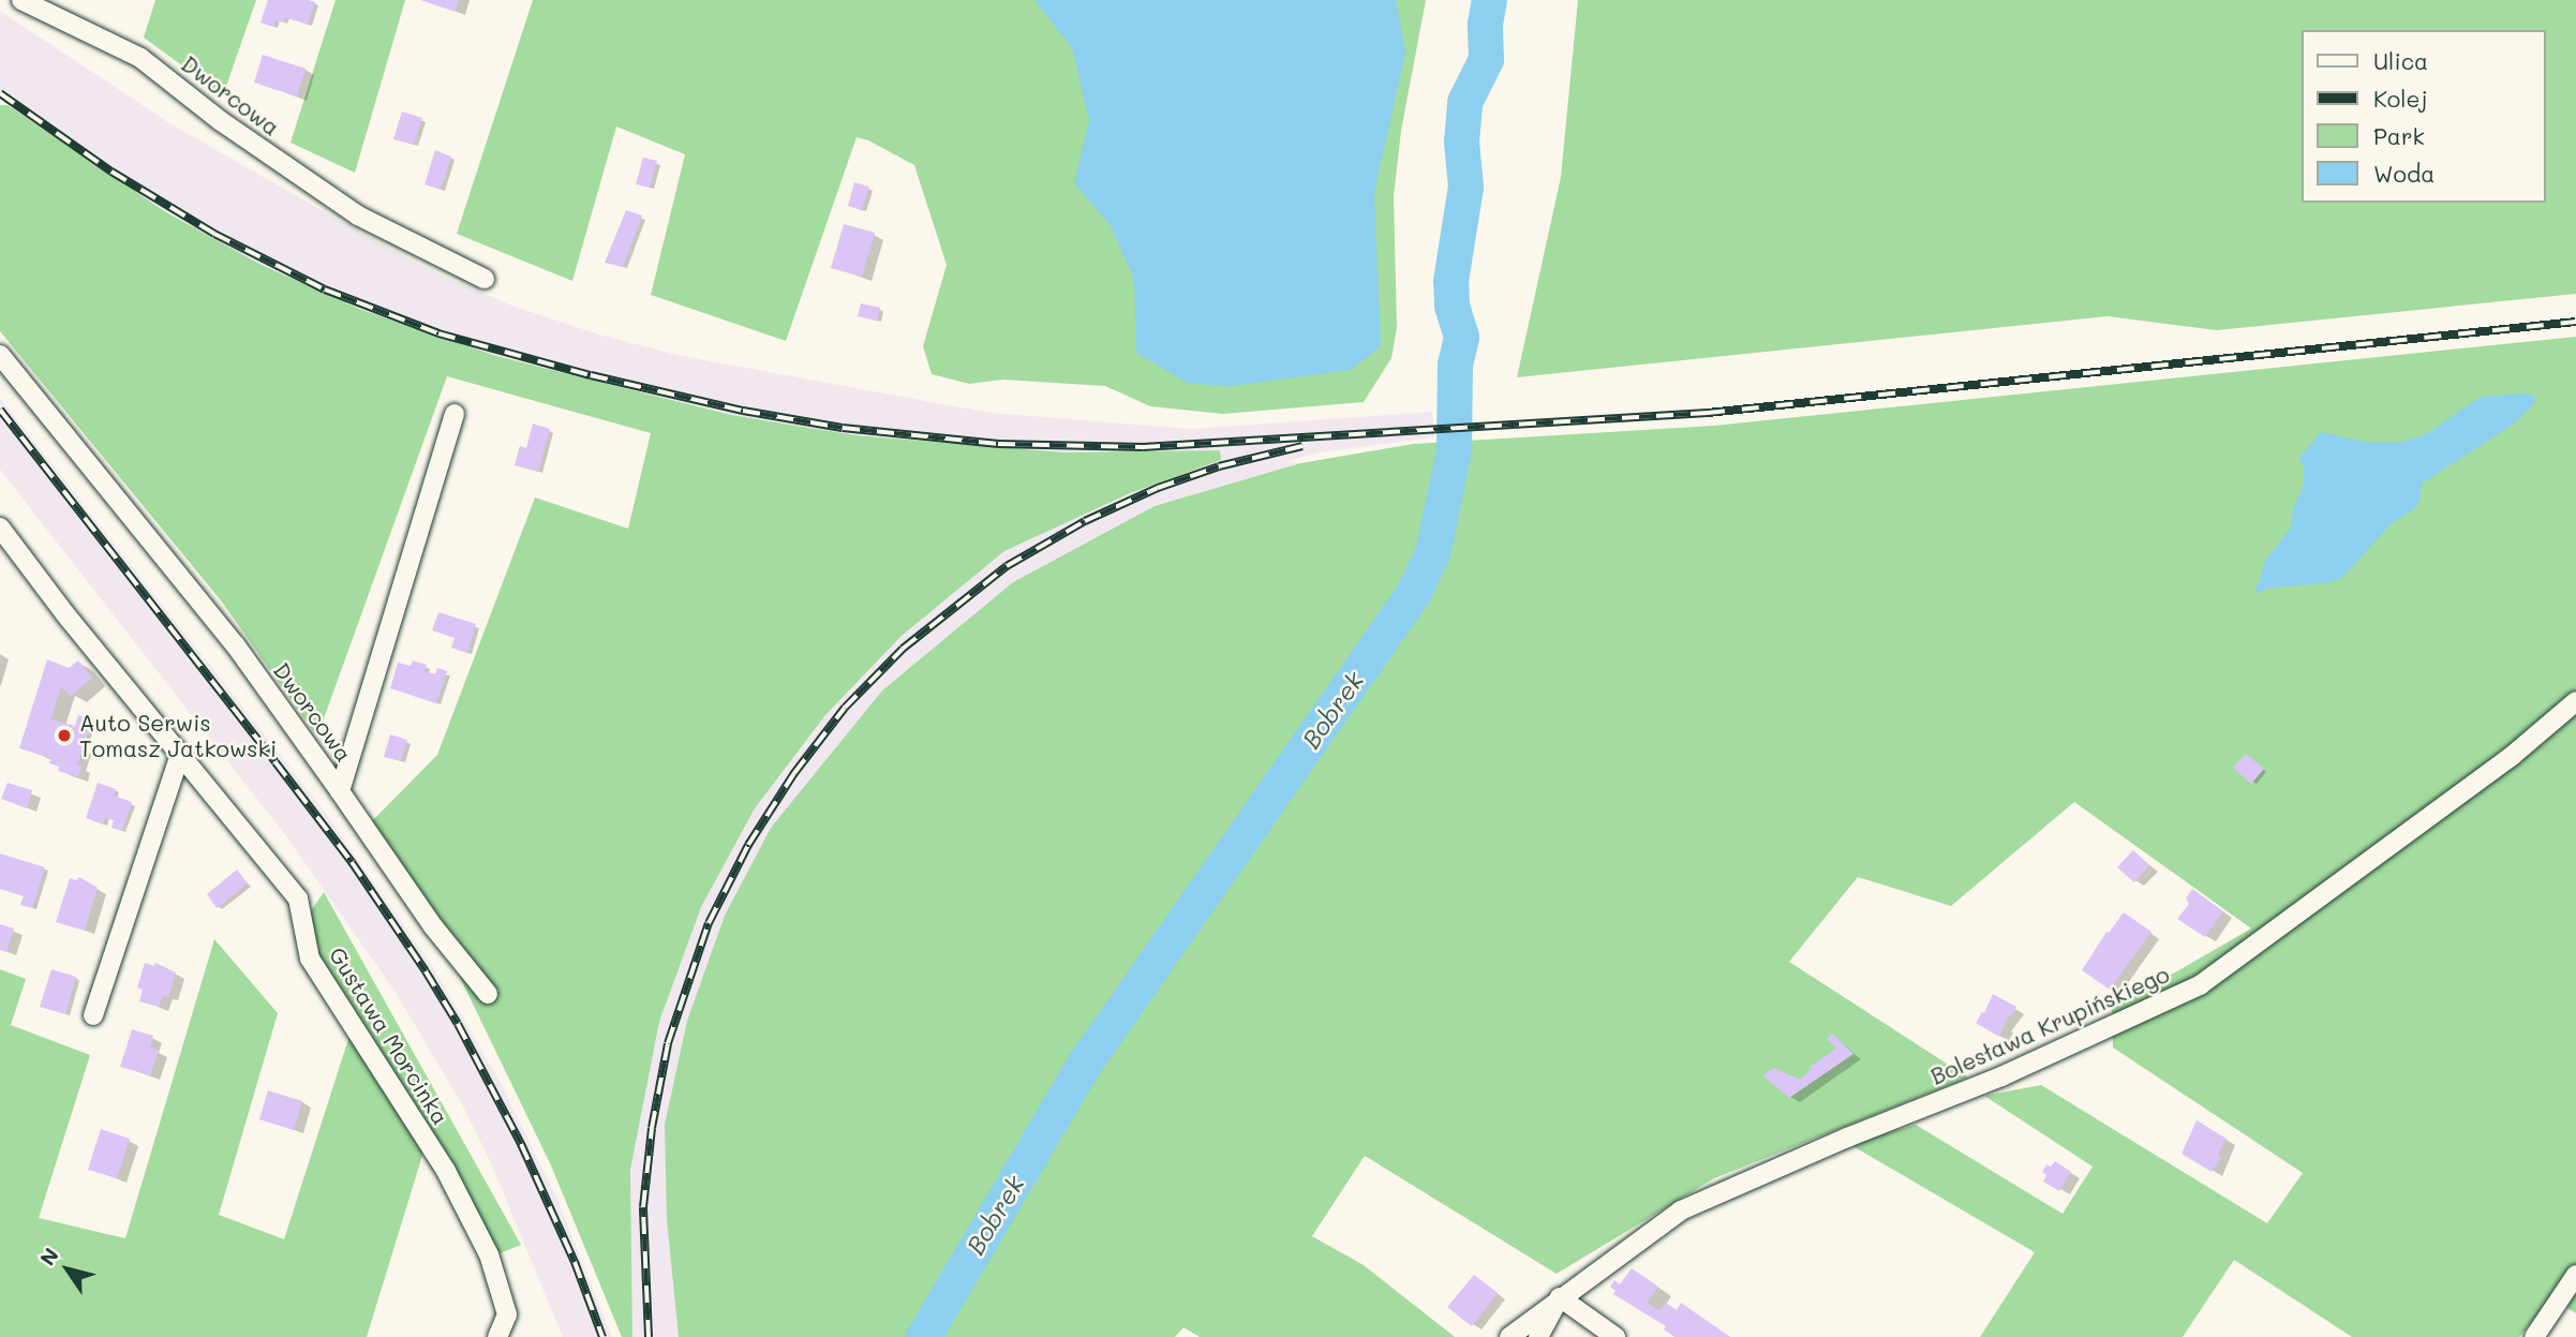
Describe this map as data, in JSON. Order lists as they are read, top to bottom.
{
  "streets": {
    "street": ["Dworcowa", "Bolesława Krupińskiego", "Gustawa Morcinka"]
  },
  "water": ["Bobrek"],
  "places": ["Auto Serwis Tomasz Jatkowski"],
  "legend": [
    "Ulica",
    "Kolej",
    "Park",
    "Woda"
  ],
  "north": "top left"
}
